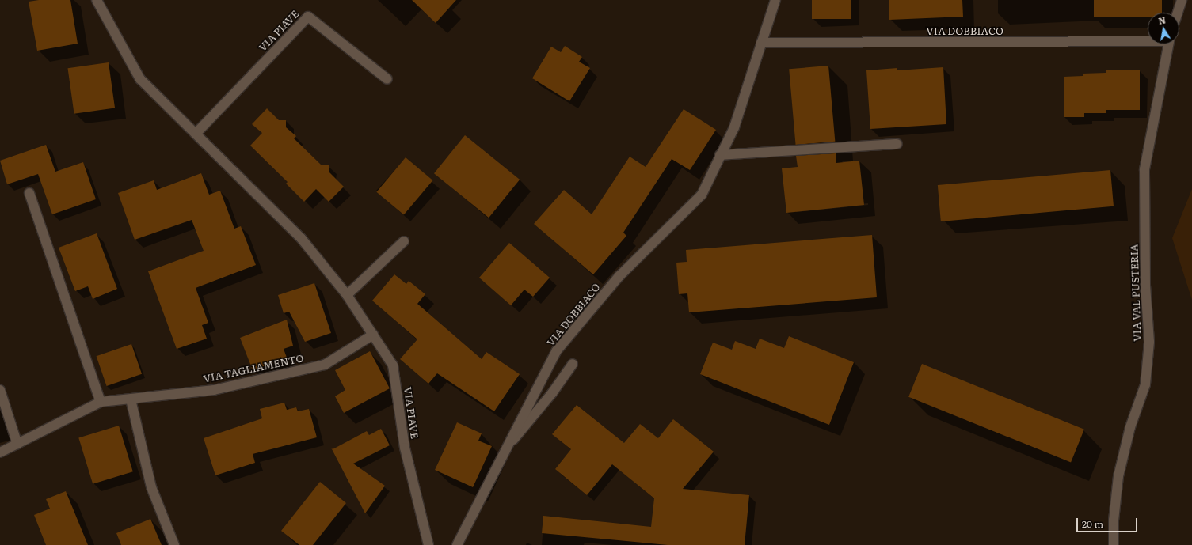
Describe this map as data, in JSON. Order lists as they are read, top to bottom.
{
  "streets": {
    "street": [
      "VIA PIAVE",
      "VIA DOBBIACO",
      "VIA VAL PUSTERIA",
      "VIA TAGLIAMENTO"
    ]
  },
  "crossings": [
    ["VIA PIAVE", "VIA TAGLIAMENTO"]
  ],
  "scale_bar": "20 m",
  "north": "top"
}
